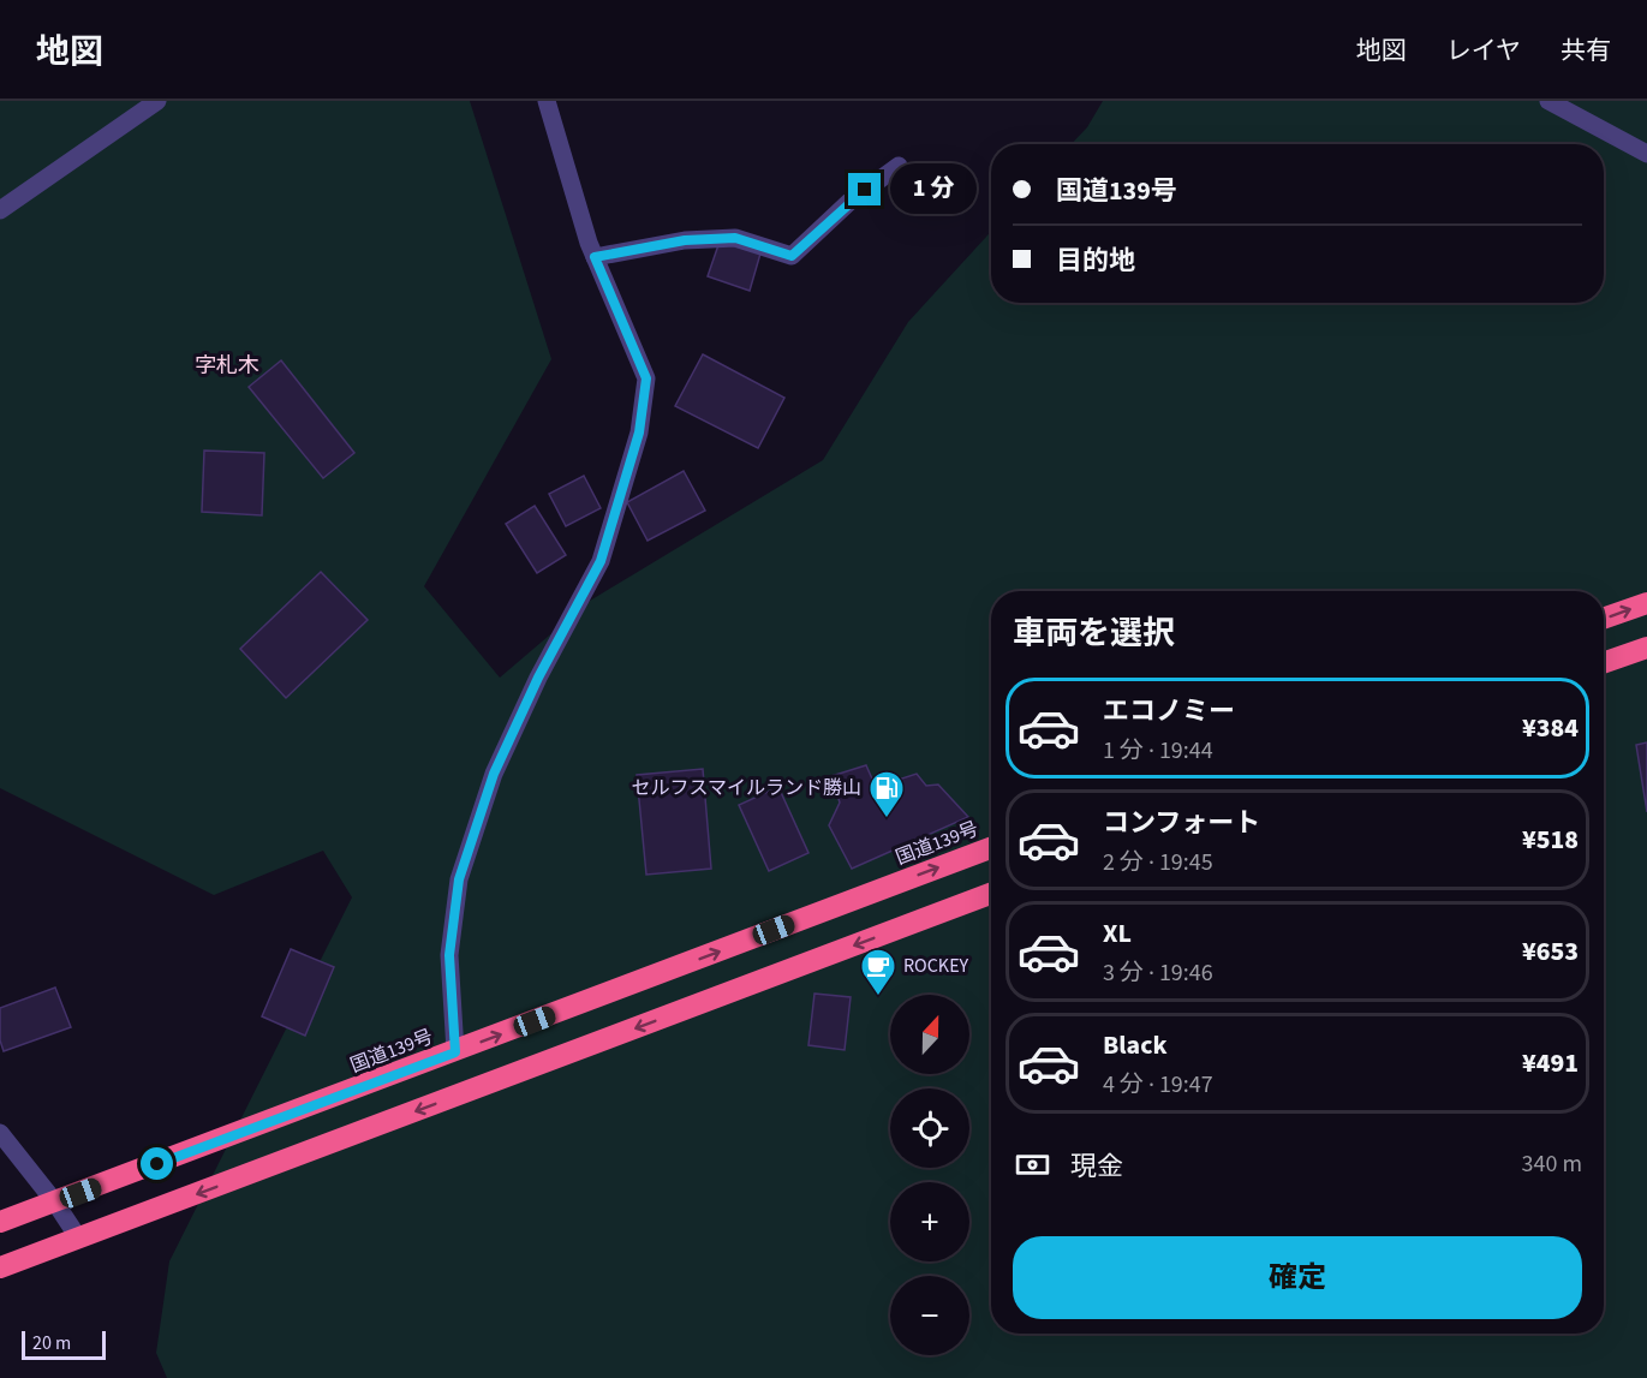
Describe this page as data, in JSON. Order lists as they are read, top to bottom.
{
  "streets": {
    "highway": ["国道139号"]
  },
  "districts": ["字札木"],
  "places": {
    "fuel station": ["セルフスマイルランド勝山"],
    "cafe": ["ROCKEY"]
  },
  "scale_bar": "20 m",
  "north": "top",
  "page": {
    "header": "地図",
    "nav": ["地図", "レイヤ", "共有"],
    "banner": ["国道139号", "目的地"],
    "bubble": "1 分",
    "heading": "車両を選択",
    "list": [
      {
        "name": "エコノミー",
        "note": "1 分 · 19:44",
        "value": "¥384"
      },
      {
        "name": "コンフォート",
        "note": "2 分 · 19:45",
        "value": "¥518"
      },
      {
        "name": "XL",
        "note": "3 分 · 19:46",
        "value": "¥653"
      },
      {
        "name": "Black",
        "note": "4 分 · 19:47",
        "value": "¥491"
      }
    ],
    "map_buttons": ["+", "−"],
    "pay": ["現金", "340 m"],
    "buttons": "確定",
    "scale": "20 m"
  }
}
